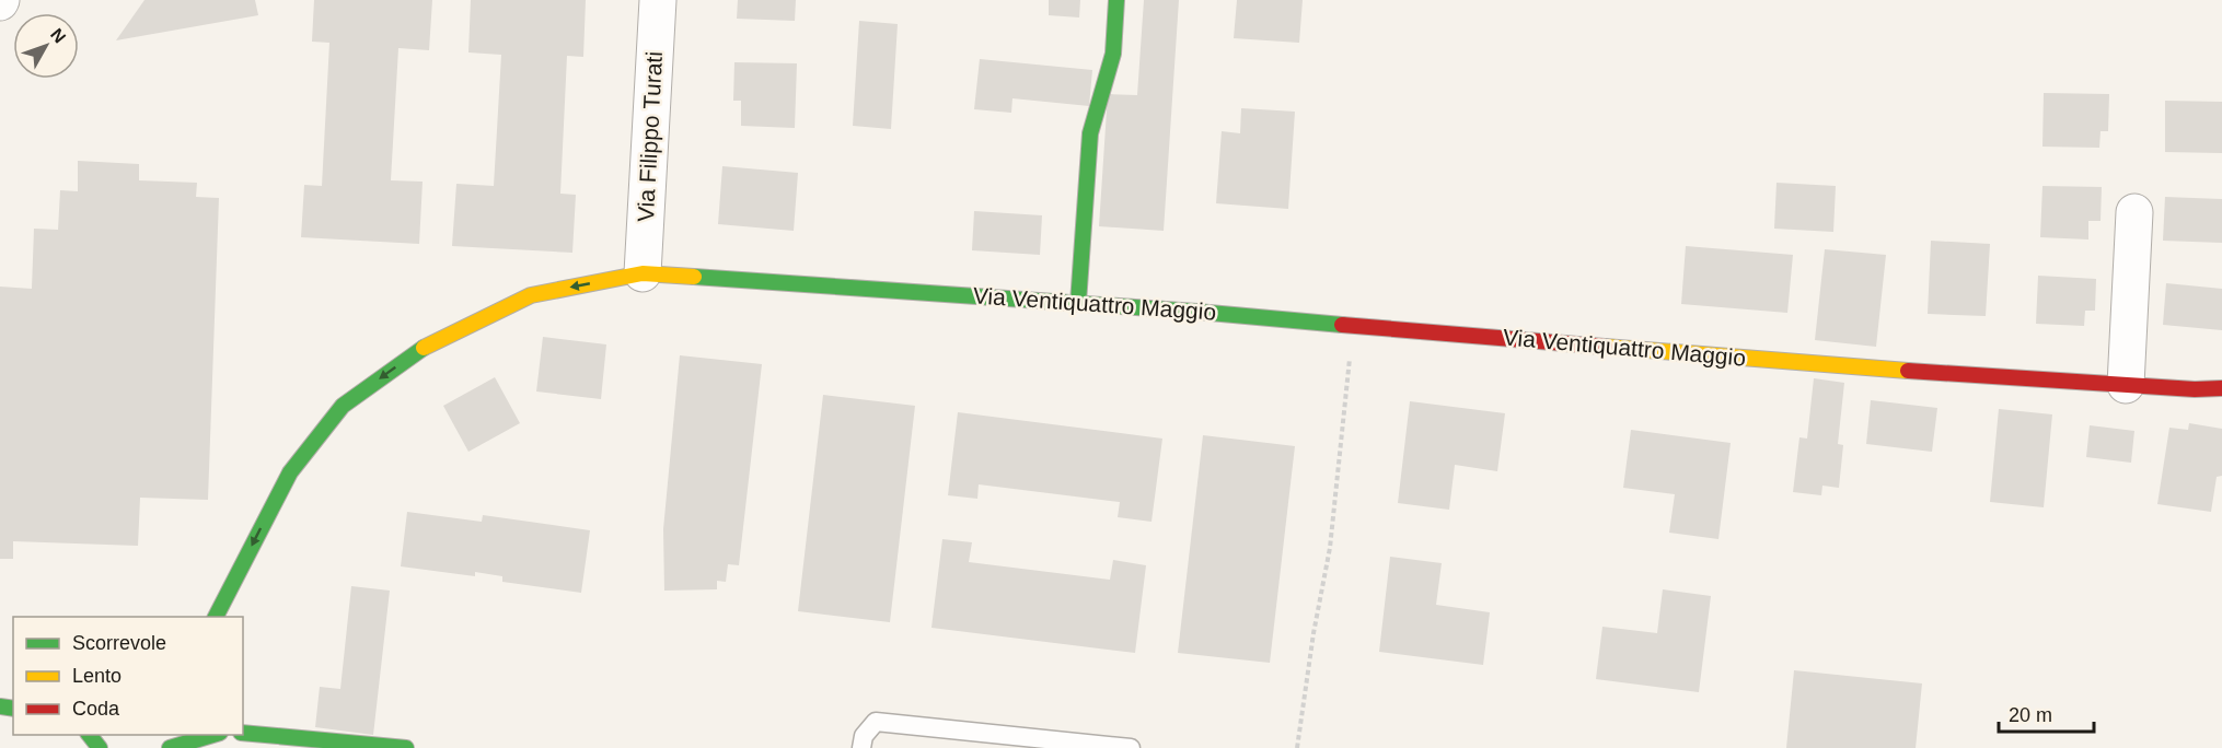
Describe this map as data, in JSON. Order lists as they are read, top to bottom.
{
  "streets": {
    "main road": ["Via Ventiquattro Maggio"],
    "street": ["Via Filippo Turati"]
  },
  "crossings": [
    ["Via Filippo Turati", "Via Ventiquattro Maggio"]
  ],
  "legend": ["Scorrevole", "Lento", "Coda"],
  "scale_bar": "20 m",
  "north": "top right"
}
